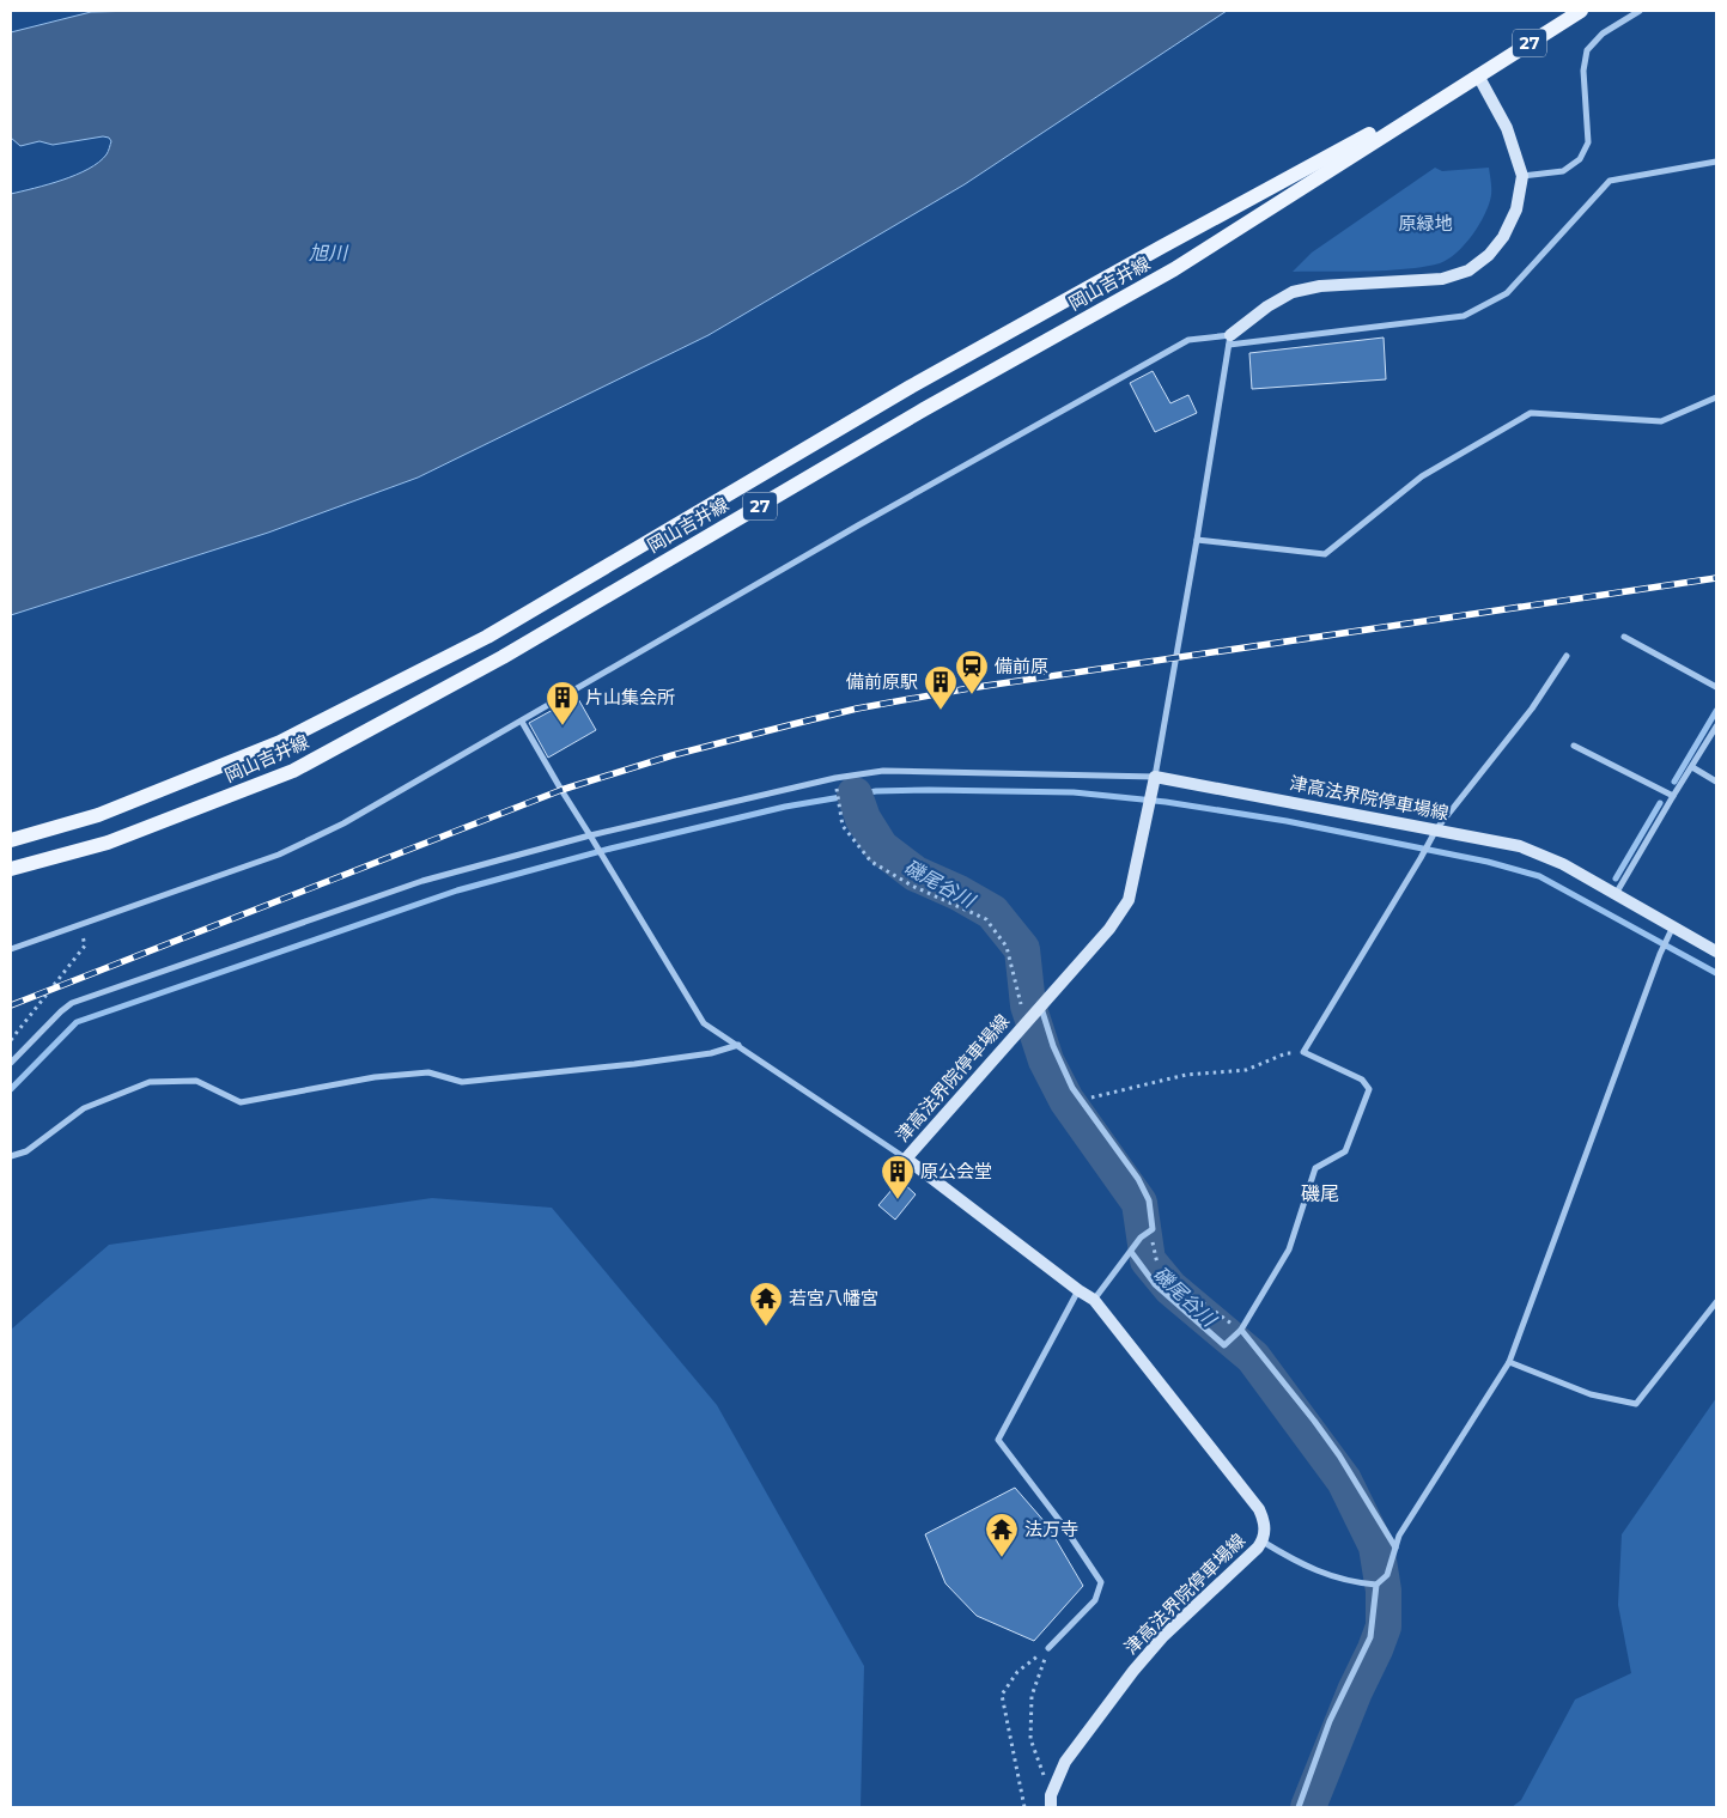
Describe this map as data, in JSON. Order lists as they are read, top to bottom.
{
  "streets": {
    "main road": ["27", "岡山吉井線", "津高法界院停車場線"]
  },
  "districts": ["磯尾"],
  "water": ["旭川", "磯尾谷川"],
  "parks": ["原緑地"],
  "places": {
    "station": ["備前原"],
    "building": ["備前原駅", "片山集会所", "原公会堂"],
    "temple": ["若宮八幡宮", "法万寺"]
  }
}
